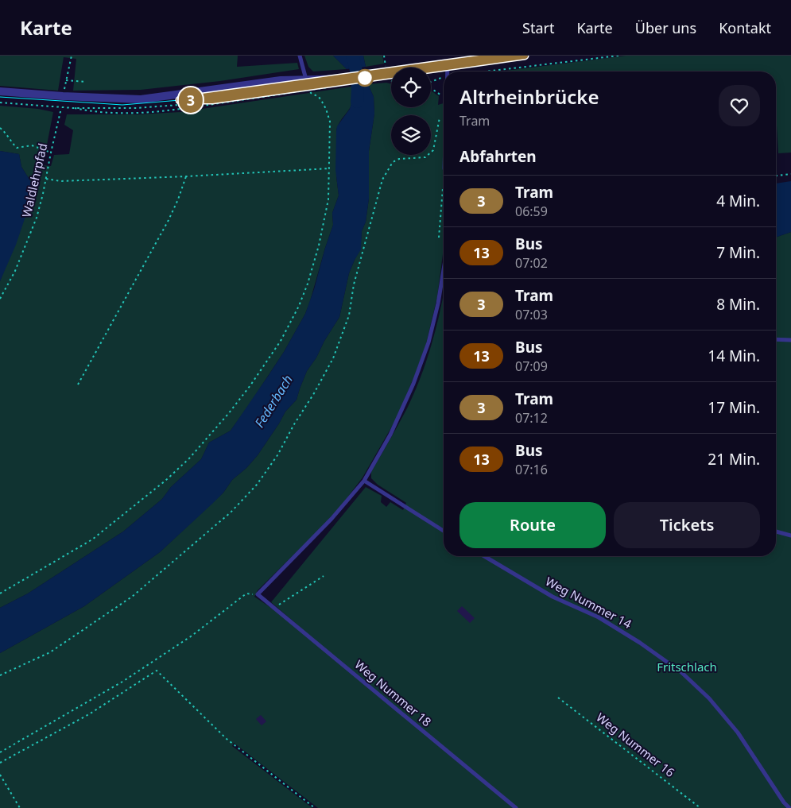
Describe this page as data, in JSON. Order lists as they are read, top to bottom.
{
  "streets": {
    "lane": ["Weg Nummer 14", "Weg Nummer 18"],
    "path": ["Waldlehrpfad", "Weg Nummer 16"]
  },
  "water": ["Federbach"],
  "parks": ["Fritschlach"],
  "lines": ["tram line 3"],
  "page": {
    "header": "Karte",
    "nav": [
      "Start",
      "Karte",
      "Über uns",
      "Kontakt"
    ],
    "on_map": "3",
    "heading": [
      ["Altrheinbrücke", "Tram"],
      "Abfahrten"
    ],
    "list": [
      {
        "mark": "3",
        "name": "Tram",
        "note": "06:59",
        "value": "4 Min."
      },
      {
        "mark": "13",
        "name": "Bus",
        "note": "07:02",
        "value": "7 Min."
      },
      {
        "mark": "3",
        "name": "Tram",
        "note": "07:03",
        "value": "8 Min."
      },
      {
        "mark": "13",
        "name": "Bus",
        "note": "07:09",
        "value": "14 Min."
      },
      {
        "mark": "3",
        "name": "Tram",
        "note": "07:12",
        "value": "17 Min."
      },
      {
        "mark": "13",
        "name": "Bus",
        "note": "07:16",
        "value": "21 Min."
      }
    ],
    "buttons": ["Route", "Tickets"]
  }
}
